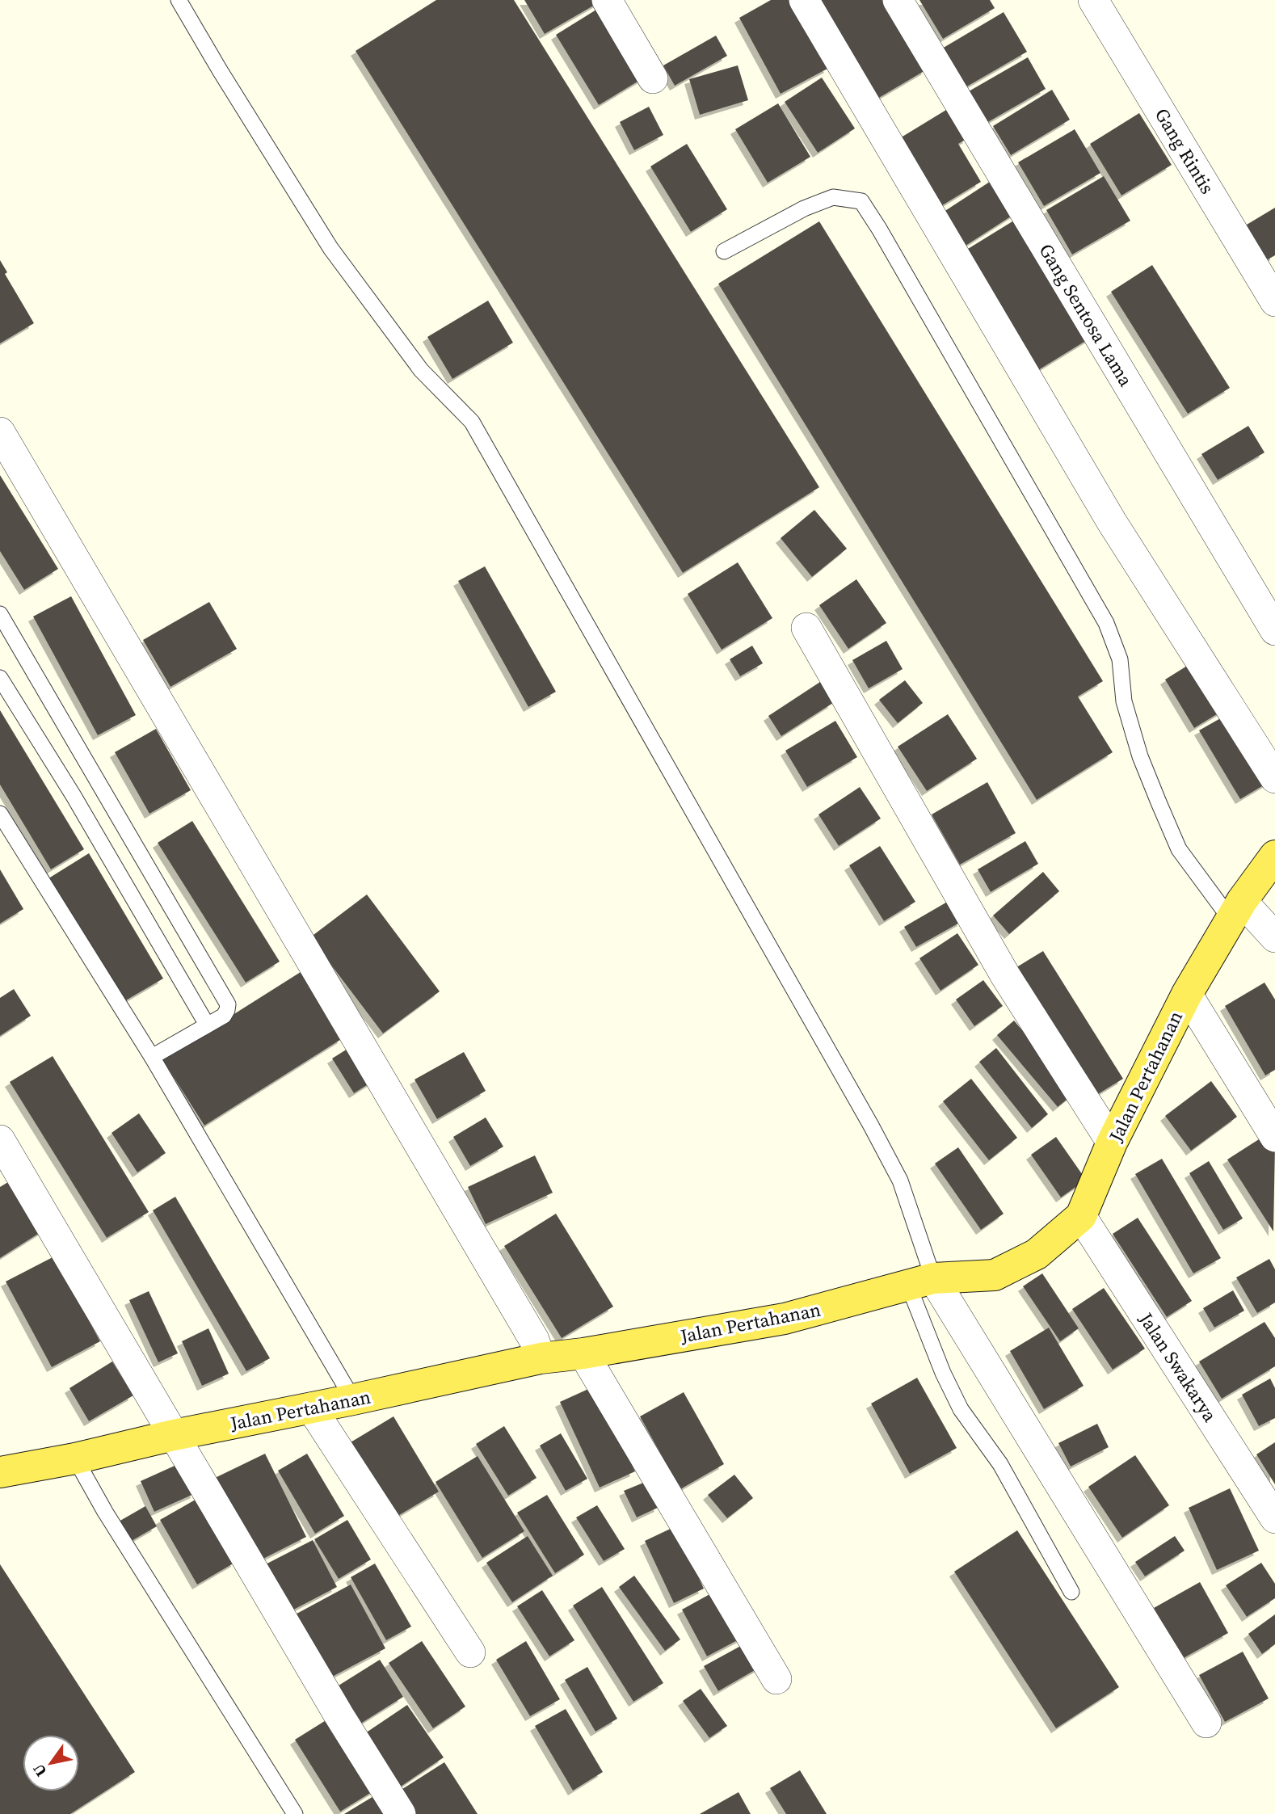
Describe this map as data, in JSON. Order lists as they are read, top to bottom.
{
  "streets": {
    "main road": ["Jalan Pertahanan"],
    "street": ["Gang Rintis", "Gang Sentosa Lama", "Jalan Swakarya"]
  },
  "crossings": [
    ["Jalan Pertahanan", "Jalan Swakarya"]
  ],
  "north": "bottom left"
}
